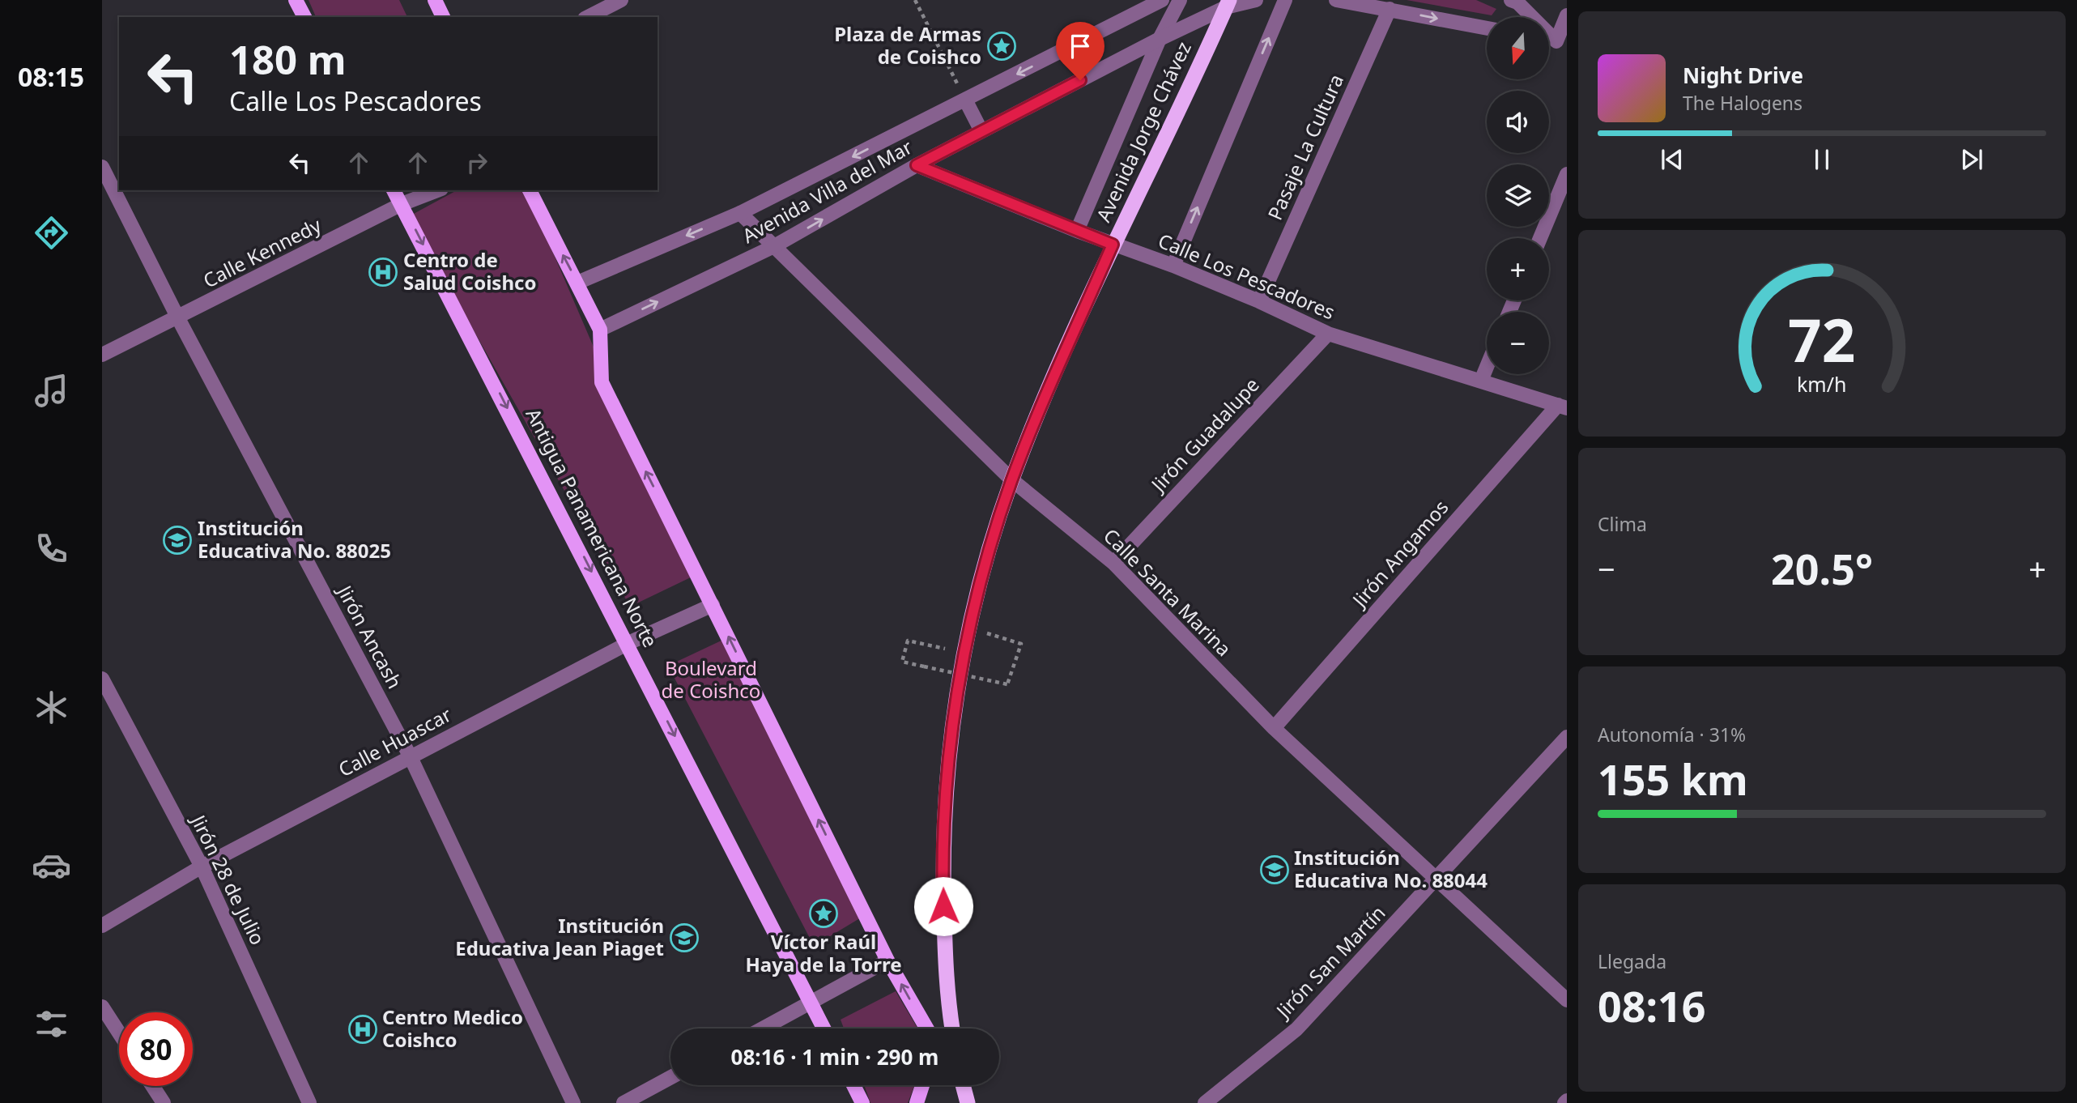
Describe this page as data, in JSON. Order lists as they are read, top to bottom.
{
  "streets": {
    "highway": ["Avenida Jorge Chávez"],
    "main road": ["Antigua Panamericana Norte"],
    "street": [
      "Pasaje La Cultura",
      "Avenida Villa del Mar",
      "Calle Kennedy",
      "Calle Los Pescadores",
      "Jirón Guadalupe",
      "Jirón Angamos",
      "Calle Santa Marina",
      "Jirón Ancash",
      "Calle Huascar",
      "Jirón 28 de Julio",
      "Jirón San Martín"
    ]
  },
  "crossings": [
    ["Avenida Jorge Chávez", "Avenida Villa del Mar"],
    ["Avenida Jorge Chávez", "Calle Los Pescadores"],
    ["Avenida Jorge Chávez", "Calle Santa Marina"],
    ["Pasaje La Cultura", "Calle Los Pescadores"],
    ["Avenida Villa del Mar", "Calle Los Pescadores"],
    ["Avenida Villa del Mar", "Calle Santa Marina"],
    ["Calle Kennedy", "Antigua Panamericana Norte"],
    ["Calle Kennedy", "Jirón Ancash"],
    ["Calle Los Pescadores", "Jirón Guadalupe"],
    ["Calle Los Pescadores", "Jirón Angamos"],
    ["Jirón Guadalupe", "Calle Santa Marina"],
    ["Antigua Panamericana Norte", "Calle Huascar"],
    ["Jirón Angamos", "Calle Santa Marina"],
    ["Calle Santa Marina", "Jirón San Martín"],
    ["Jirón Ancash", "Calle Huascar"],
    ["Calle Huascar", "Jirón 28 de Julio"]
  ],
  "parks": ["Boulevard de Coishco"],
  "places": {
    "place": ["Plaza de Armas de Coishco", "Víctor Raúl Haya de la Torre"],
    "hospital": ["Centro de Salud Coishco", "Centro Medico Coishco"],
    "school or university": ["Institución Educativa No. 88025", "Institución Educativa No. 88044", "Institución Educativa Jean Piaget"]
  },
  "north": "bottom",
  "page": {
    "tabs": "08:15",
    "map_buttons": ["+", "−"],
    "turn": ["180 m", "Calle Los Pescadores"],
    "song": ["Night Drive", "The Halogens"],
    "tile": [
      "Clima",
      ["Autonomía · 31%", "155 km"],
      ["Llegada", "08:16"]
    ],
    "heat": ["−", "20.5°", "+"],
    "limit": "80",
    "trip": "08:16 · 1 min · 290 m",
    "gauge": ["72", "km/h"]
  }
}
